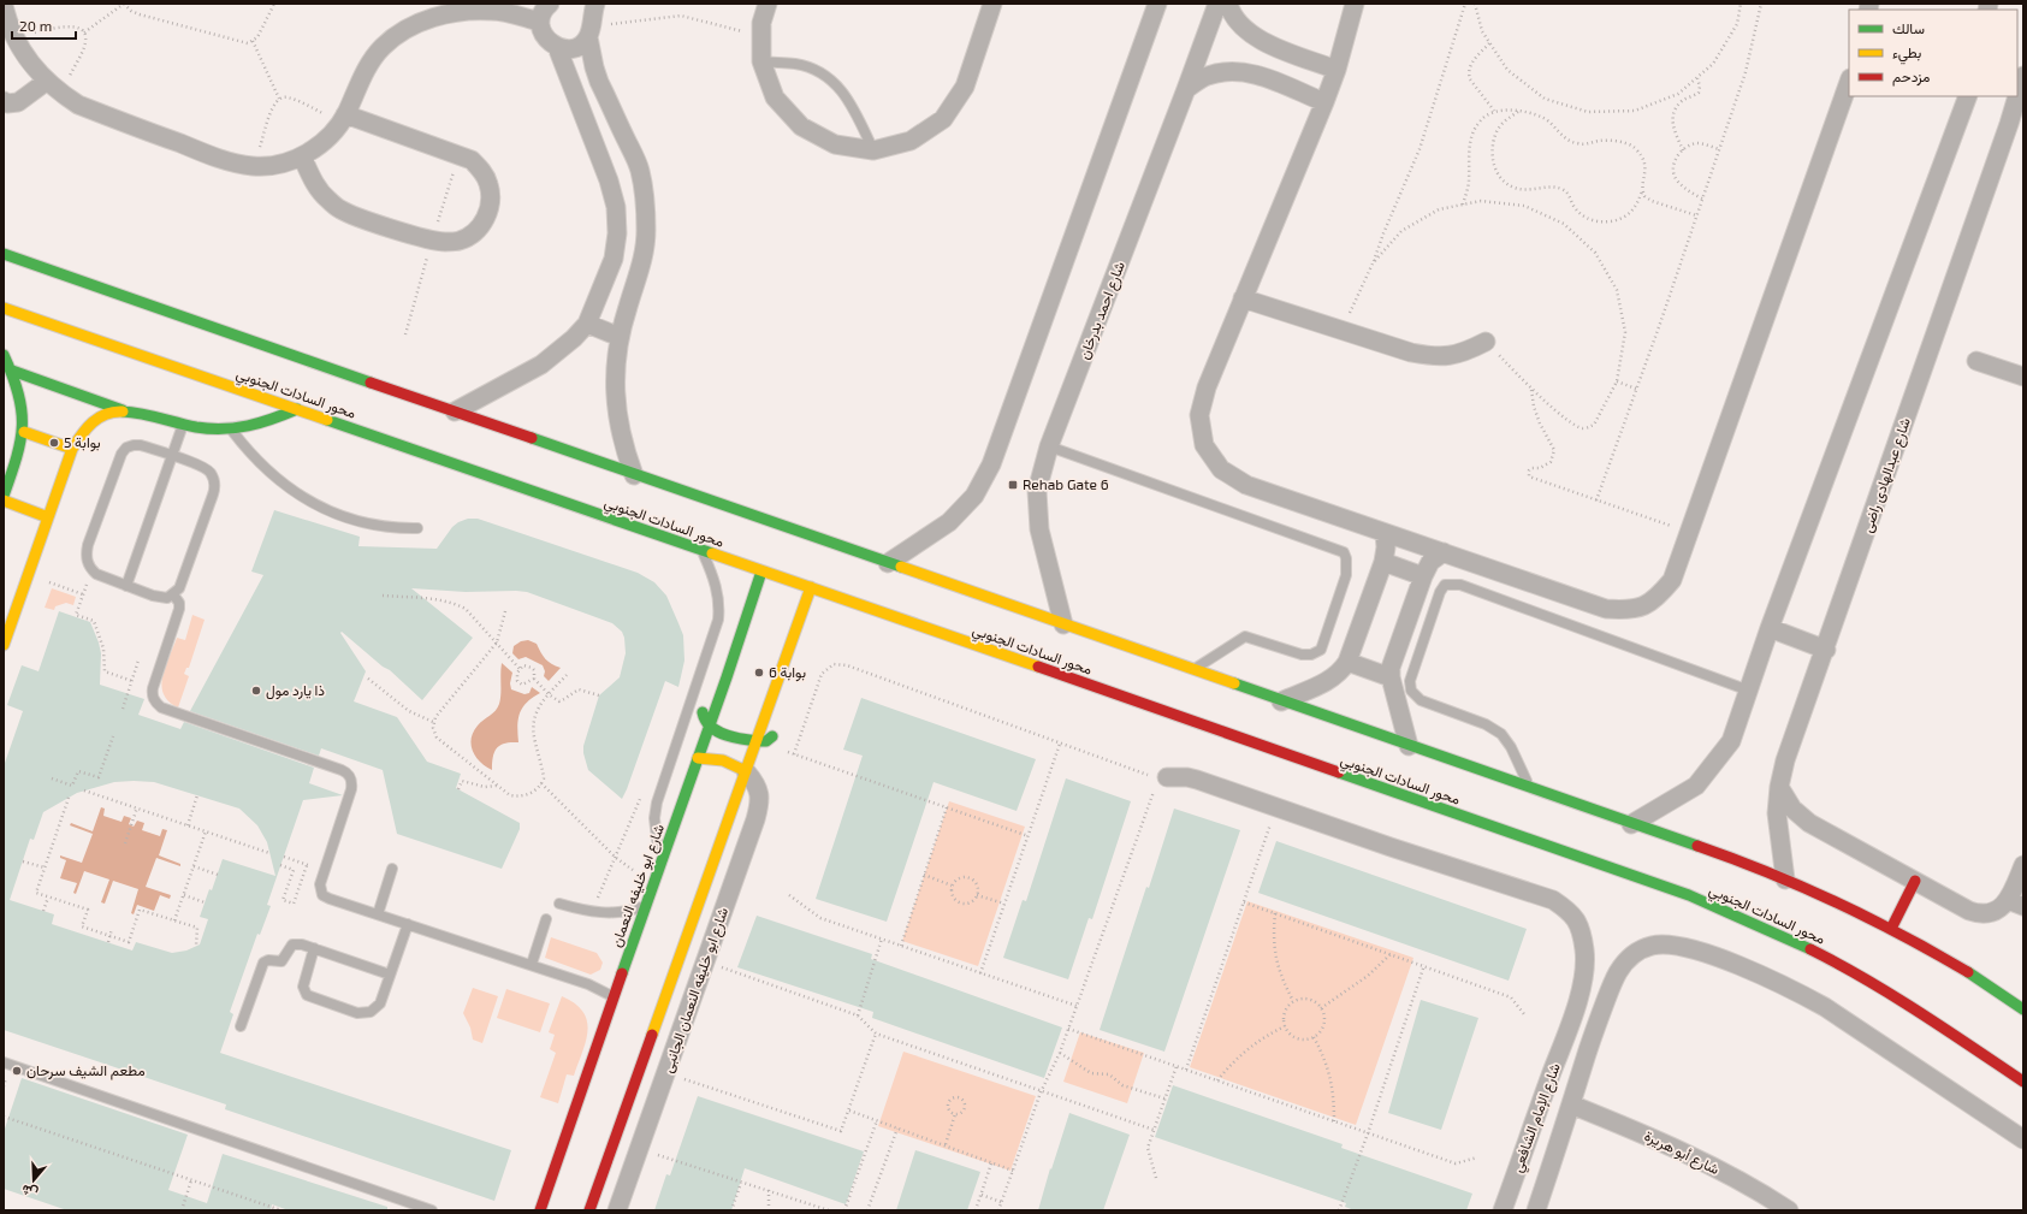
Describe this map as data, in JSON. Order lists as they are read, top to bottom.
{
  "streets": {
    "main road": ["محور السادات الجنوبي", "شارع ابو خليفه النعمان"],
    "street": [
      "شارع احمد بدرخان",
      "شارع عبدالهادى راضى",
      "شارع ابو خليفه النعمان الجانبى",
      "شارع الإمام الشافعي",
      "شارع أبو هريرة"
    ]
  },
  "crossings": [
    ["محور السادات الجنوبي", "شارع ابو خليفه النعمان"],
    ["شارع الإمام الشافعي", "شارع أبو هريرة"]
  ],
  "places": {
    "other": [
      "بوابة 5",
      "بوابة 6",
      "ذا يارد مول",
      "مطعم الشيف سرحان"
    ],
    "transit": ["Rehab Gate 6"]
  },
  "legend": ["سالك", "بطيء", "مزدحم"],
  "scale_bar": "20 m",
  "north": "bottom"
}
